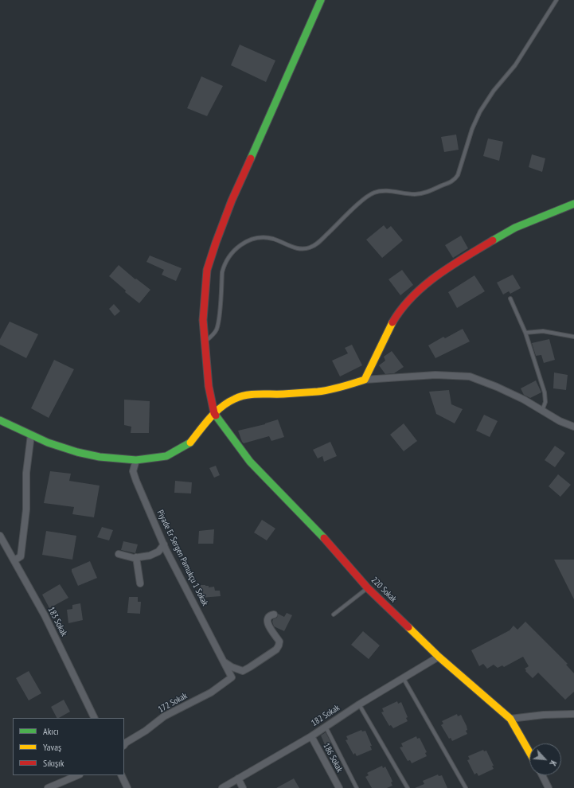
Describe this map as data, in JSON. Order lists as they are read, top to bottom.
{
  "streets": {
    "street": [
      "Piyade Er Sergen Pamukçu 1 Sokak",
      "220 Sokak",
      "183 Sokak",
      "172 Sokak",
      "182 Sokak",
      "186 Sokak"
    ]
  },
  "crossings": [
    ["Piyade Er Sergen Pamukçu 1 Sokak", "172 Sokak"],
    ["220 Sokak", "182 Sokak"],
    ["182 Sokak", "186 Sokak"]
  ],
  "legend": ["Akıcı", "Yavaş", "Sıkışık"],
  "north": "bottom right"
}
